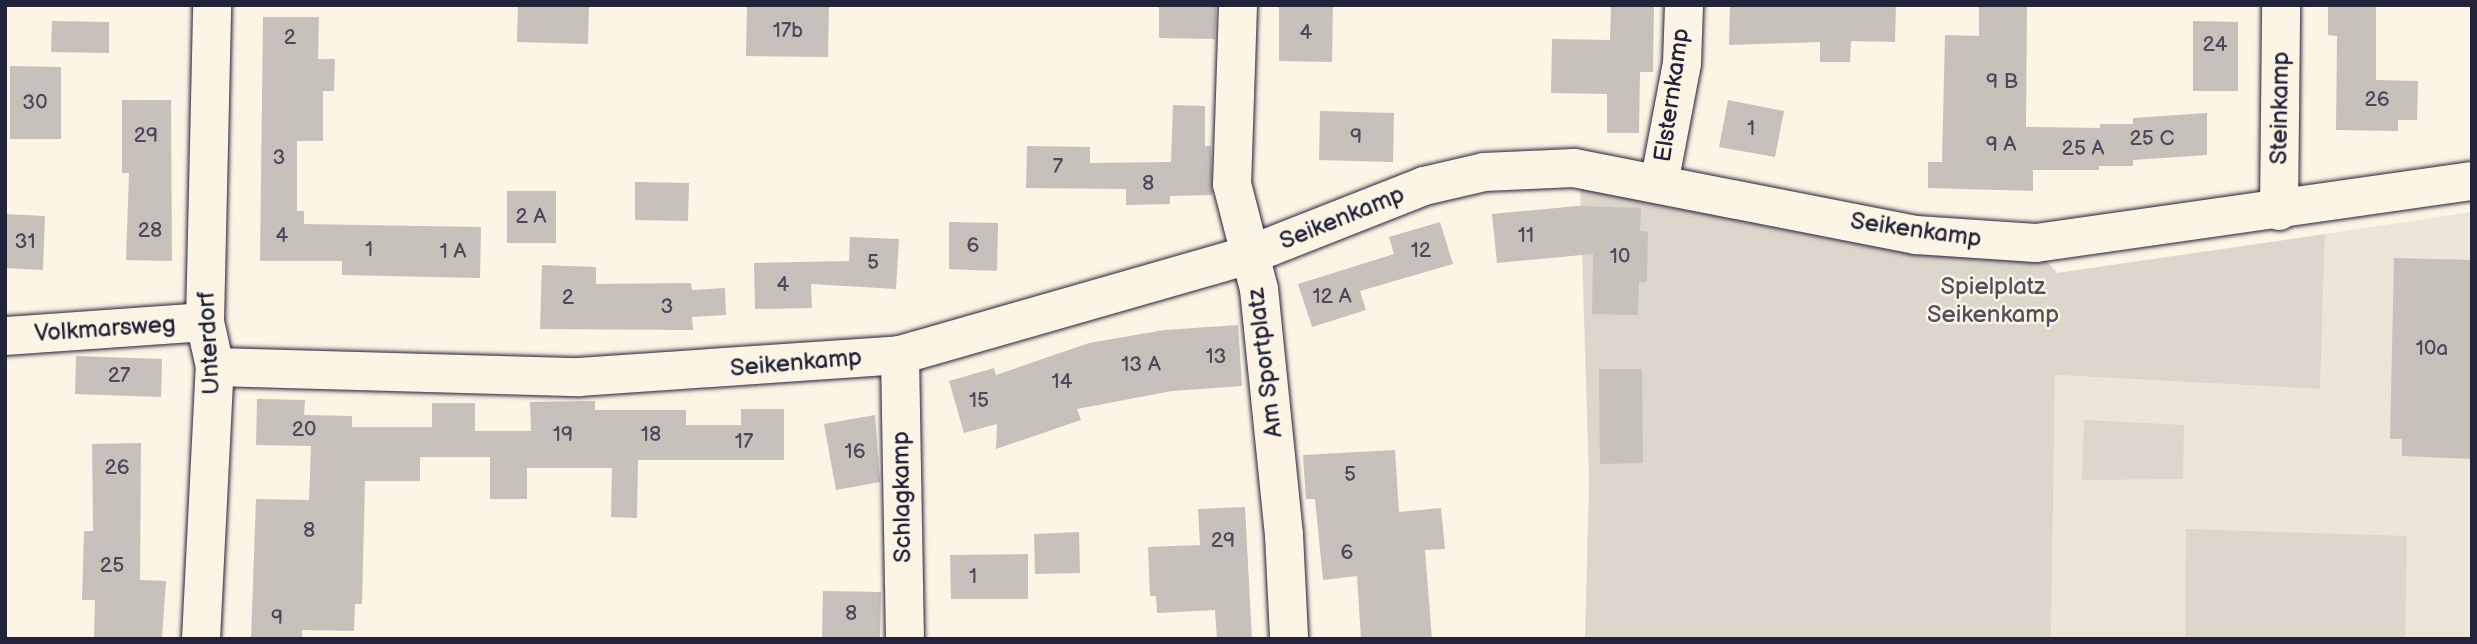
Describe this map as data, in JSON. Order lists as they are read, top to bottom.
{
  "streets": {
    "street": [
      "Elsternkamp",
      "Steinkamp",
      "Seikenkamp",
      "Volkmarsweg",
      "Unterdorf",
      "Am Sportplatz",
      "Schlagkamp"
    ]
  },
  "crossings": [
    ["Elsternkamp", "Seikenkamp"],
    ["Steinkamp", "Seikenkamp"],
    ["Seikenkamp", "Unterdorf"],
    ["Seikenkamp", "Am Sportplatz"],
    ["Seikenkamp", "Schlagkamp"],
    ["Volkmarsweg", "Unterdorf"]
  ],
  "parks": ["Spielplatz Seikenkamp"],
  "house_numbers": [
    "17b",
    "4",
    "2",
    "24",
    "9 B",
    "26",
    "30",
    "1",
    "29",
    "9",
    "25 C",
    "9 A",
    "25 A",
    "3",
    "7",
    "8",
    "2 A",
    "28",
    "4",
    "11",
    "31",
    "6",
    "1",
    "12",
    "1 A",
    "10",
    "5",
    "4",
    "12 A",
    "2",
    "3",
    "10a",
    "13",
    "13 A",
    "27",
    "14",
    "15",
    "20",
    "19",
    "18",
    "17",
    "16",
    "26",
    "5",
    "8",
    "29",
    "6",
    "25",
    "1",
    "8",
    "9"
  ]
}
